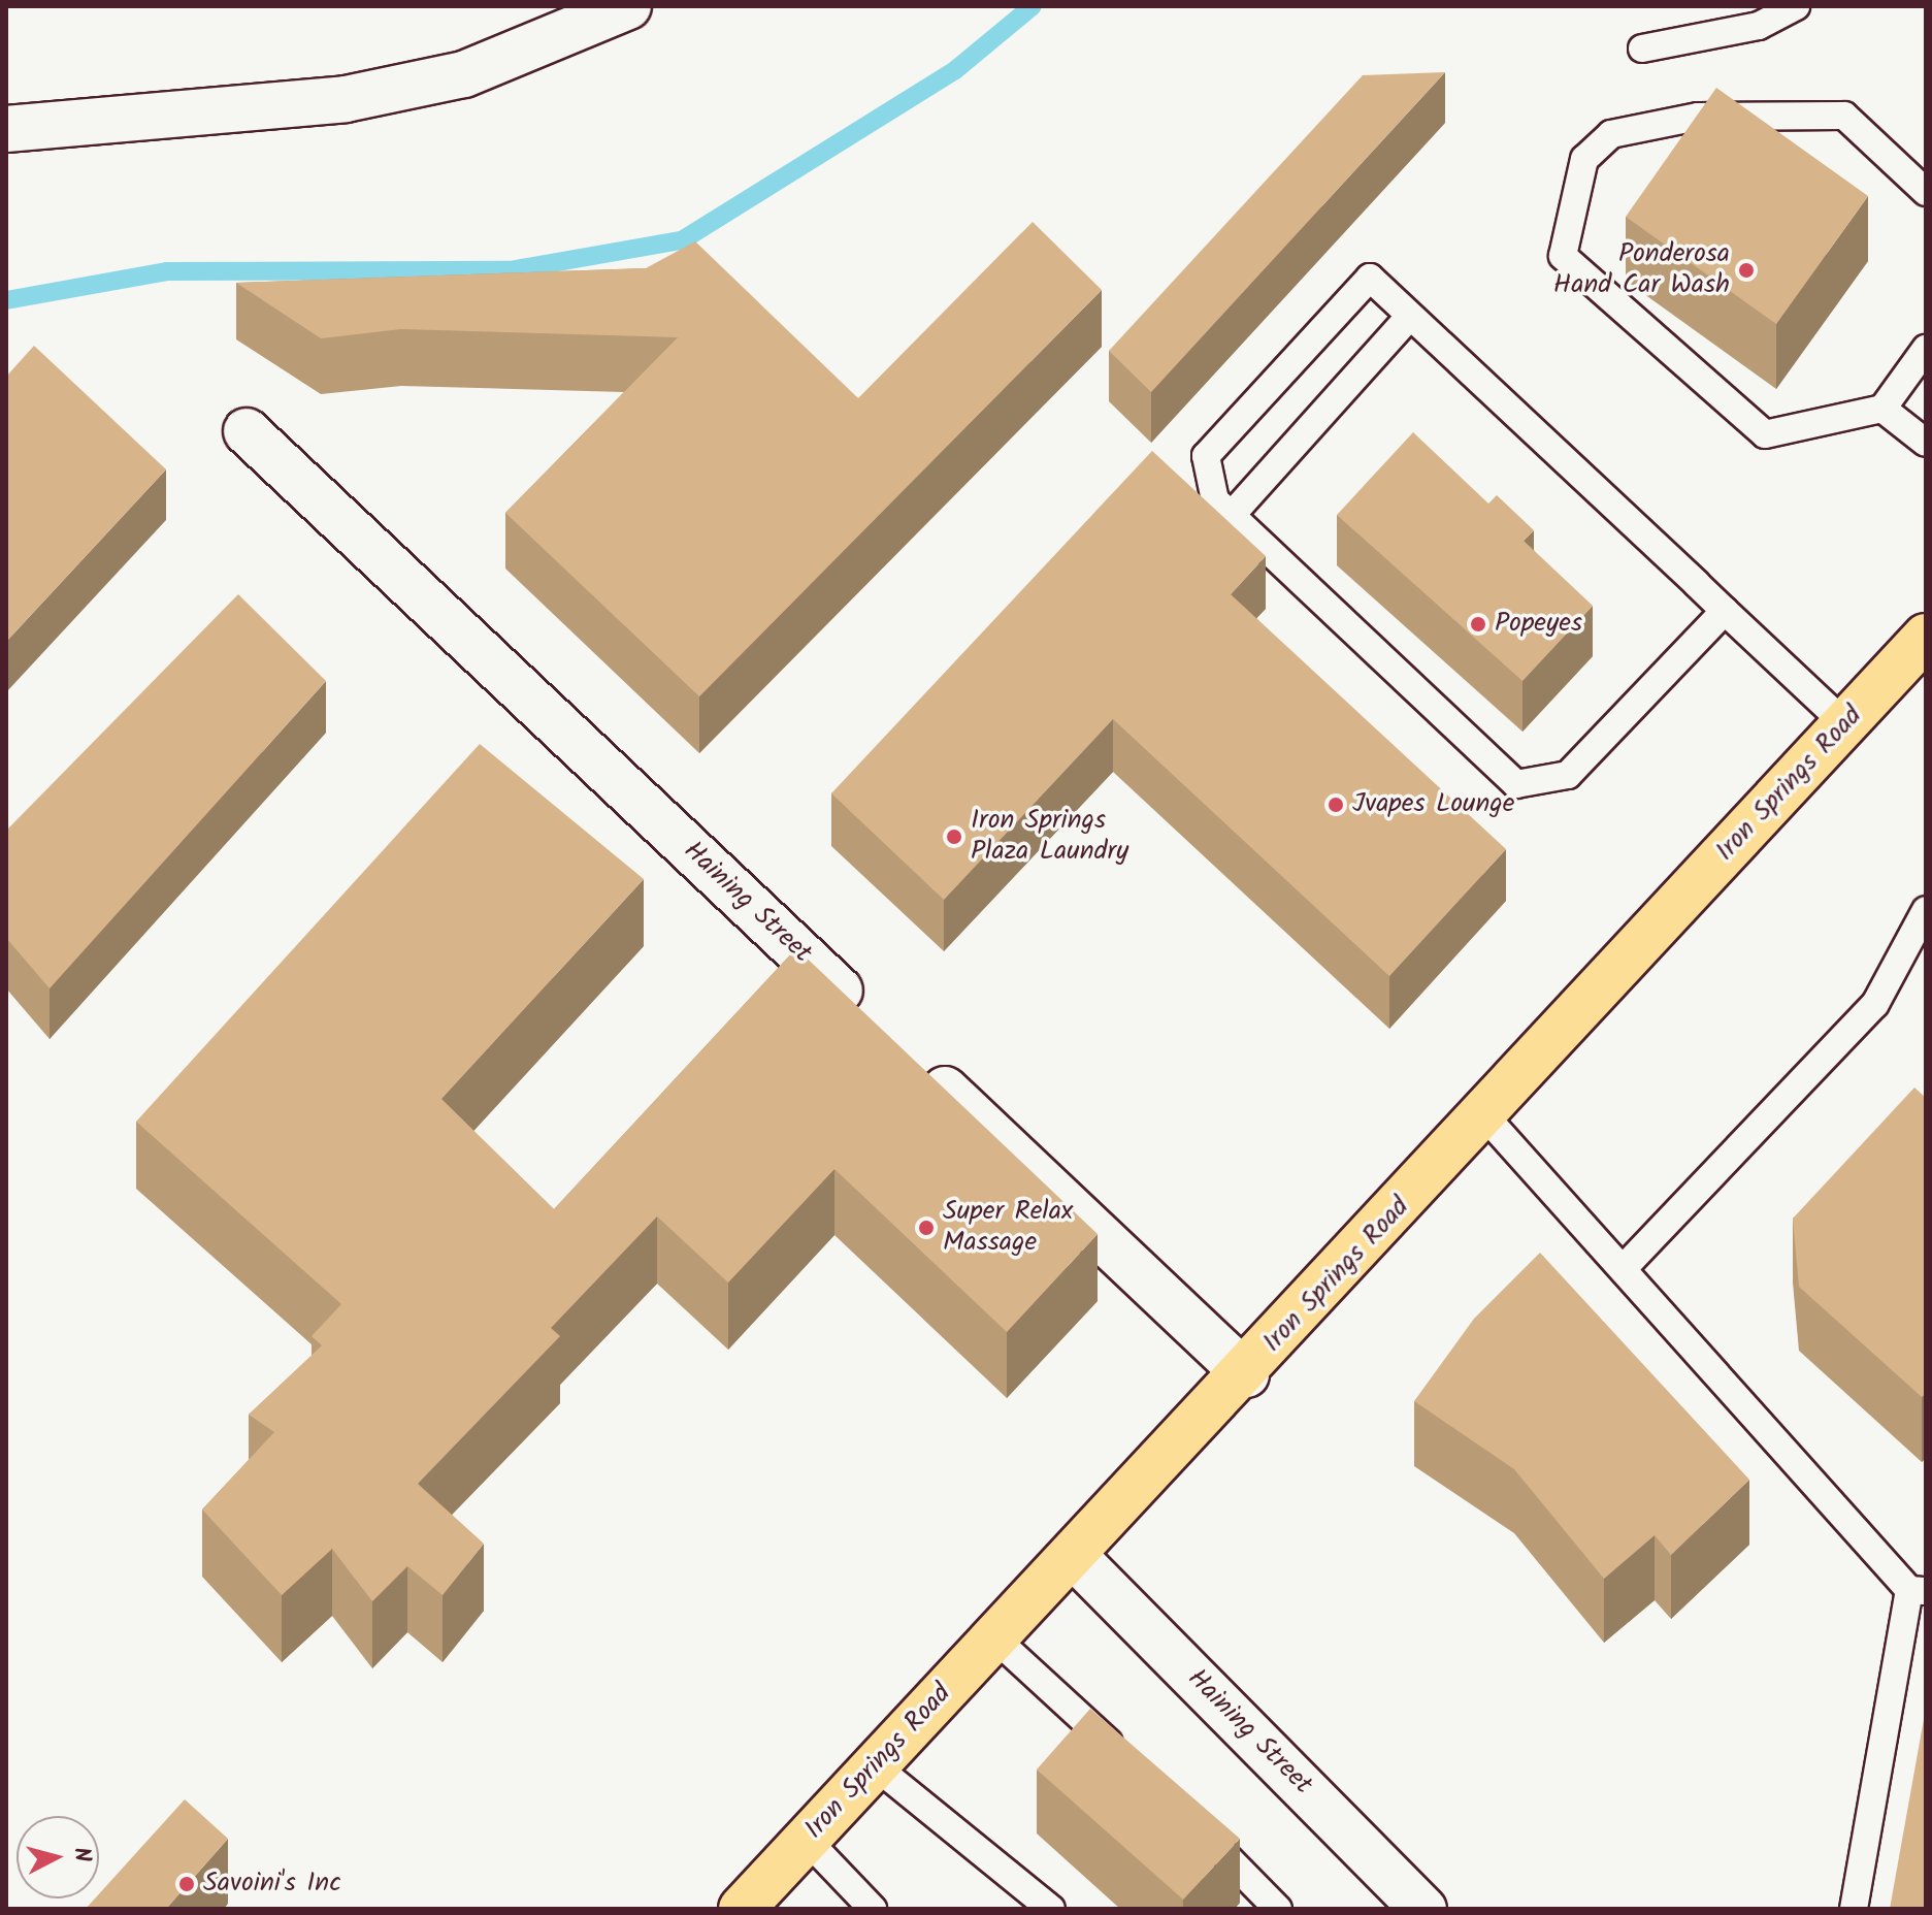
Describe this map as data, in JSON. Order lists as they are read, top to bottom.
{
  "streets": {
    "main road": ["Iron Springs Road"],
    "street": ["Haining Street"]
  },
  "crossings": [
    ["Iron Springs Road", "Haining Street"]
  ],
  "places": [
    "Ponderosa Hand Car Wash",
    "Popeyes",
    "Jvapes Lounge",
    "Iron Springs Plaza Laundry",
    "Super Relax Massage",
    "Savoini's Inc"
  ],
  "north": "right"
}
